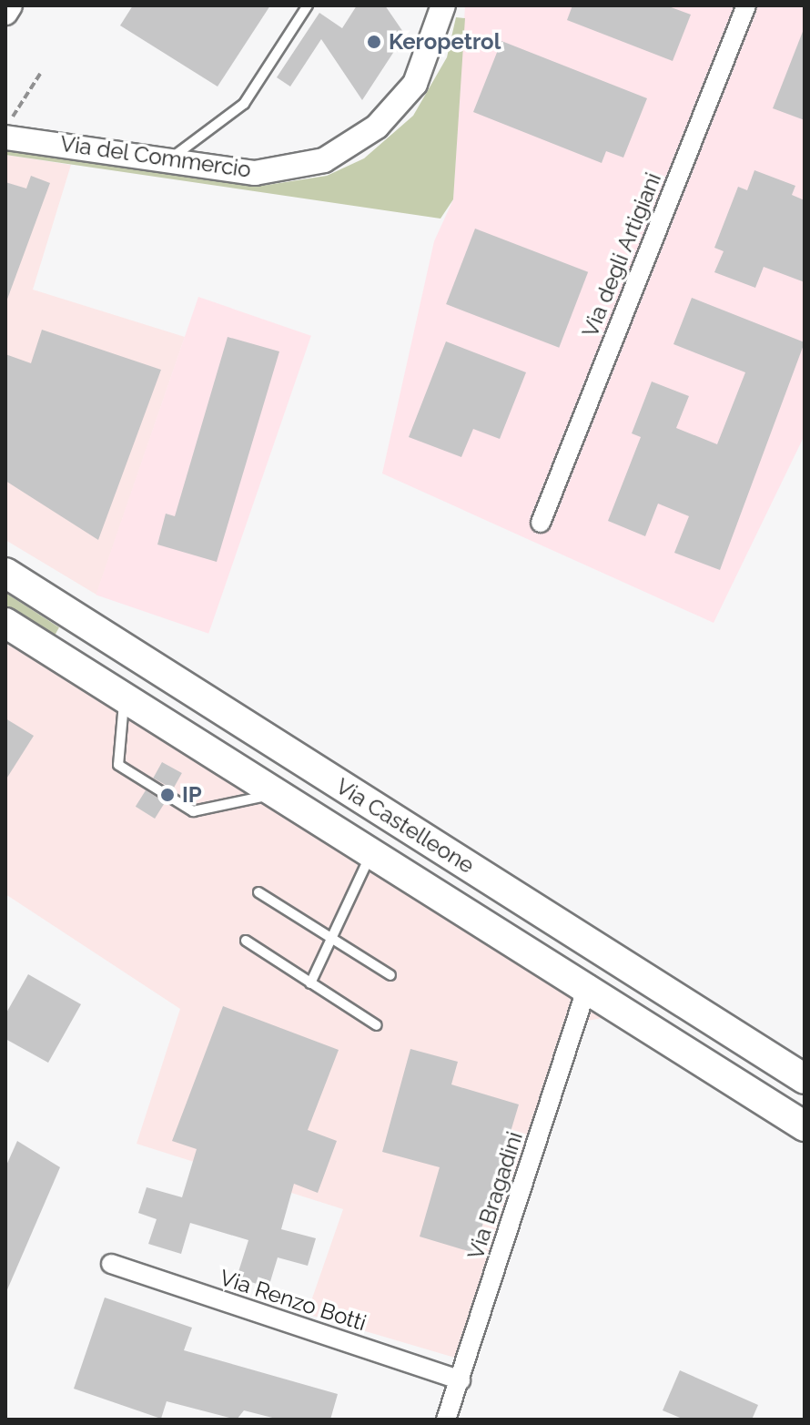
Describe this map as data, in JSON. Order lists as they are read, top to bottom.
{
  "streets": {
    "main road": ["Via Castelleone"],
    "street": [
      "Via del Commercio",
      "Via degli Artigiani",
      "Via Bragadini",
      "Via Renzo Botti"
    ]
  },
  "crossings": [
    ["Via Castelleone", "Via Bragadini"],
    ["Via Bragadini", "Via Renzo Botti"]
  ],
  "places": ["Keropetrol", "IP"]
}
